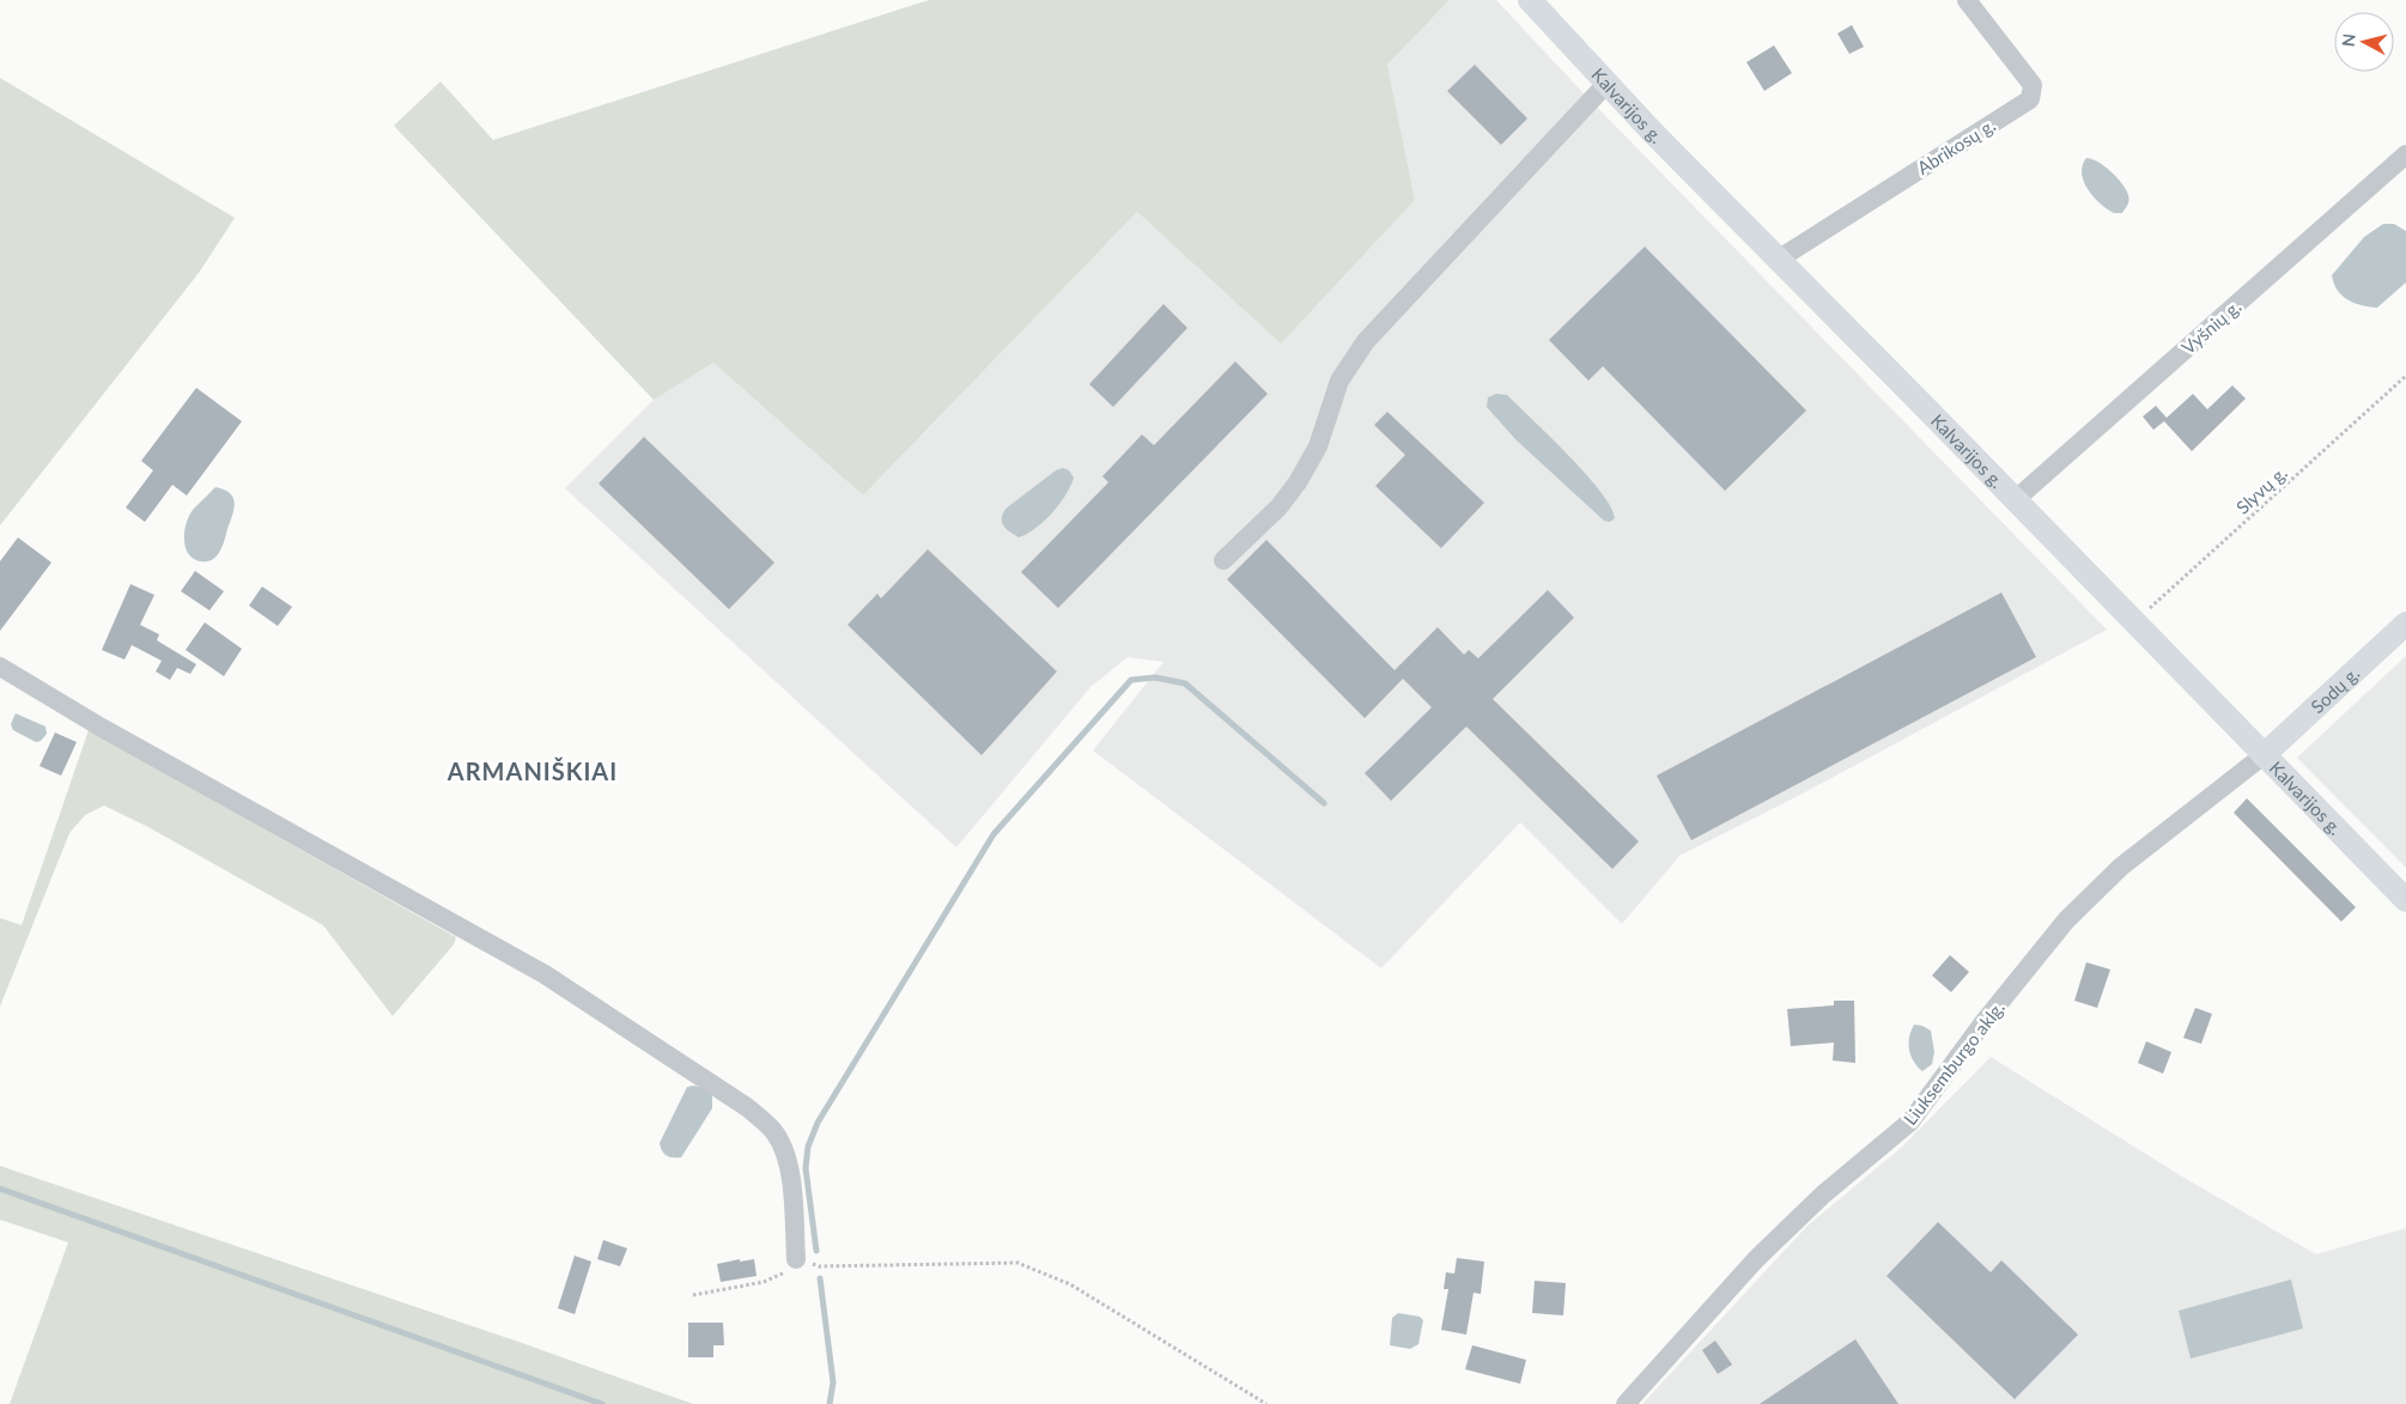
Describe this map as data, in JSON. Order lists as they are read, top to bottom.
{
  "streets": {
    "main road": ["Kalvarijos g.", "Sodų g."],
    "street": ["Abrikosų g.", "Vyšnių g.", "Liuksemburgo aklg."],
    "path": ["Slyvų g."]
  },
  "crossings": [
    ["Kalvarijos g.", "Abrikosų g."],
    ["Kalvarijos g.", "Vyšnių g."],
    ["Kalvarijos g.", "Slyvų g."],
    ["Kalvarijos g.", "Sodų g."],
    ["Kalvarijos g.", "Liuksemburgo aklg."],
    ["Sodų g.", "Liuksemburgo aklg."]
  ],
  "districts": ["ARMANIŠKIAI"],
  "north": "left"
}
